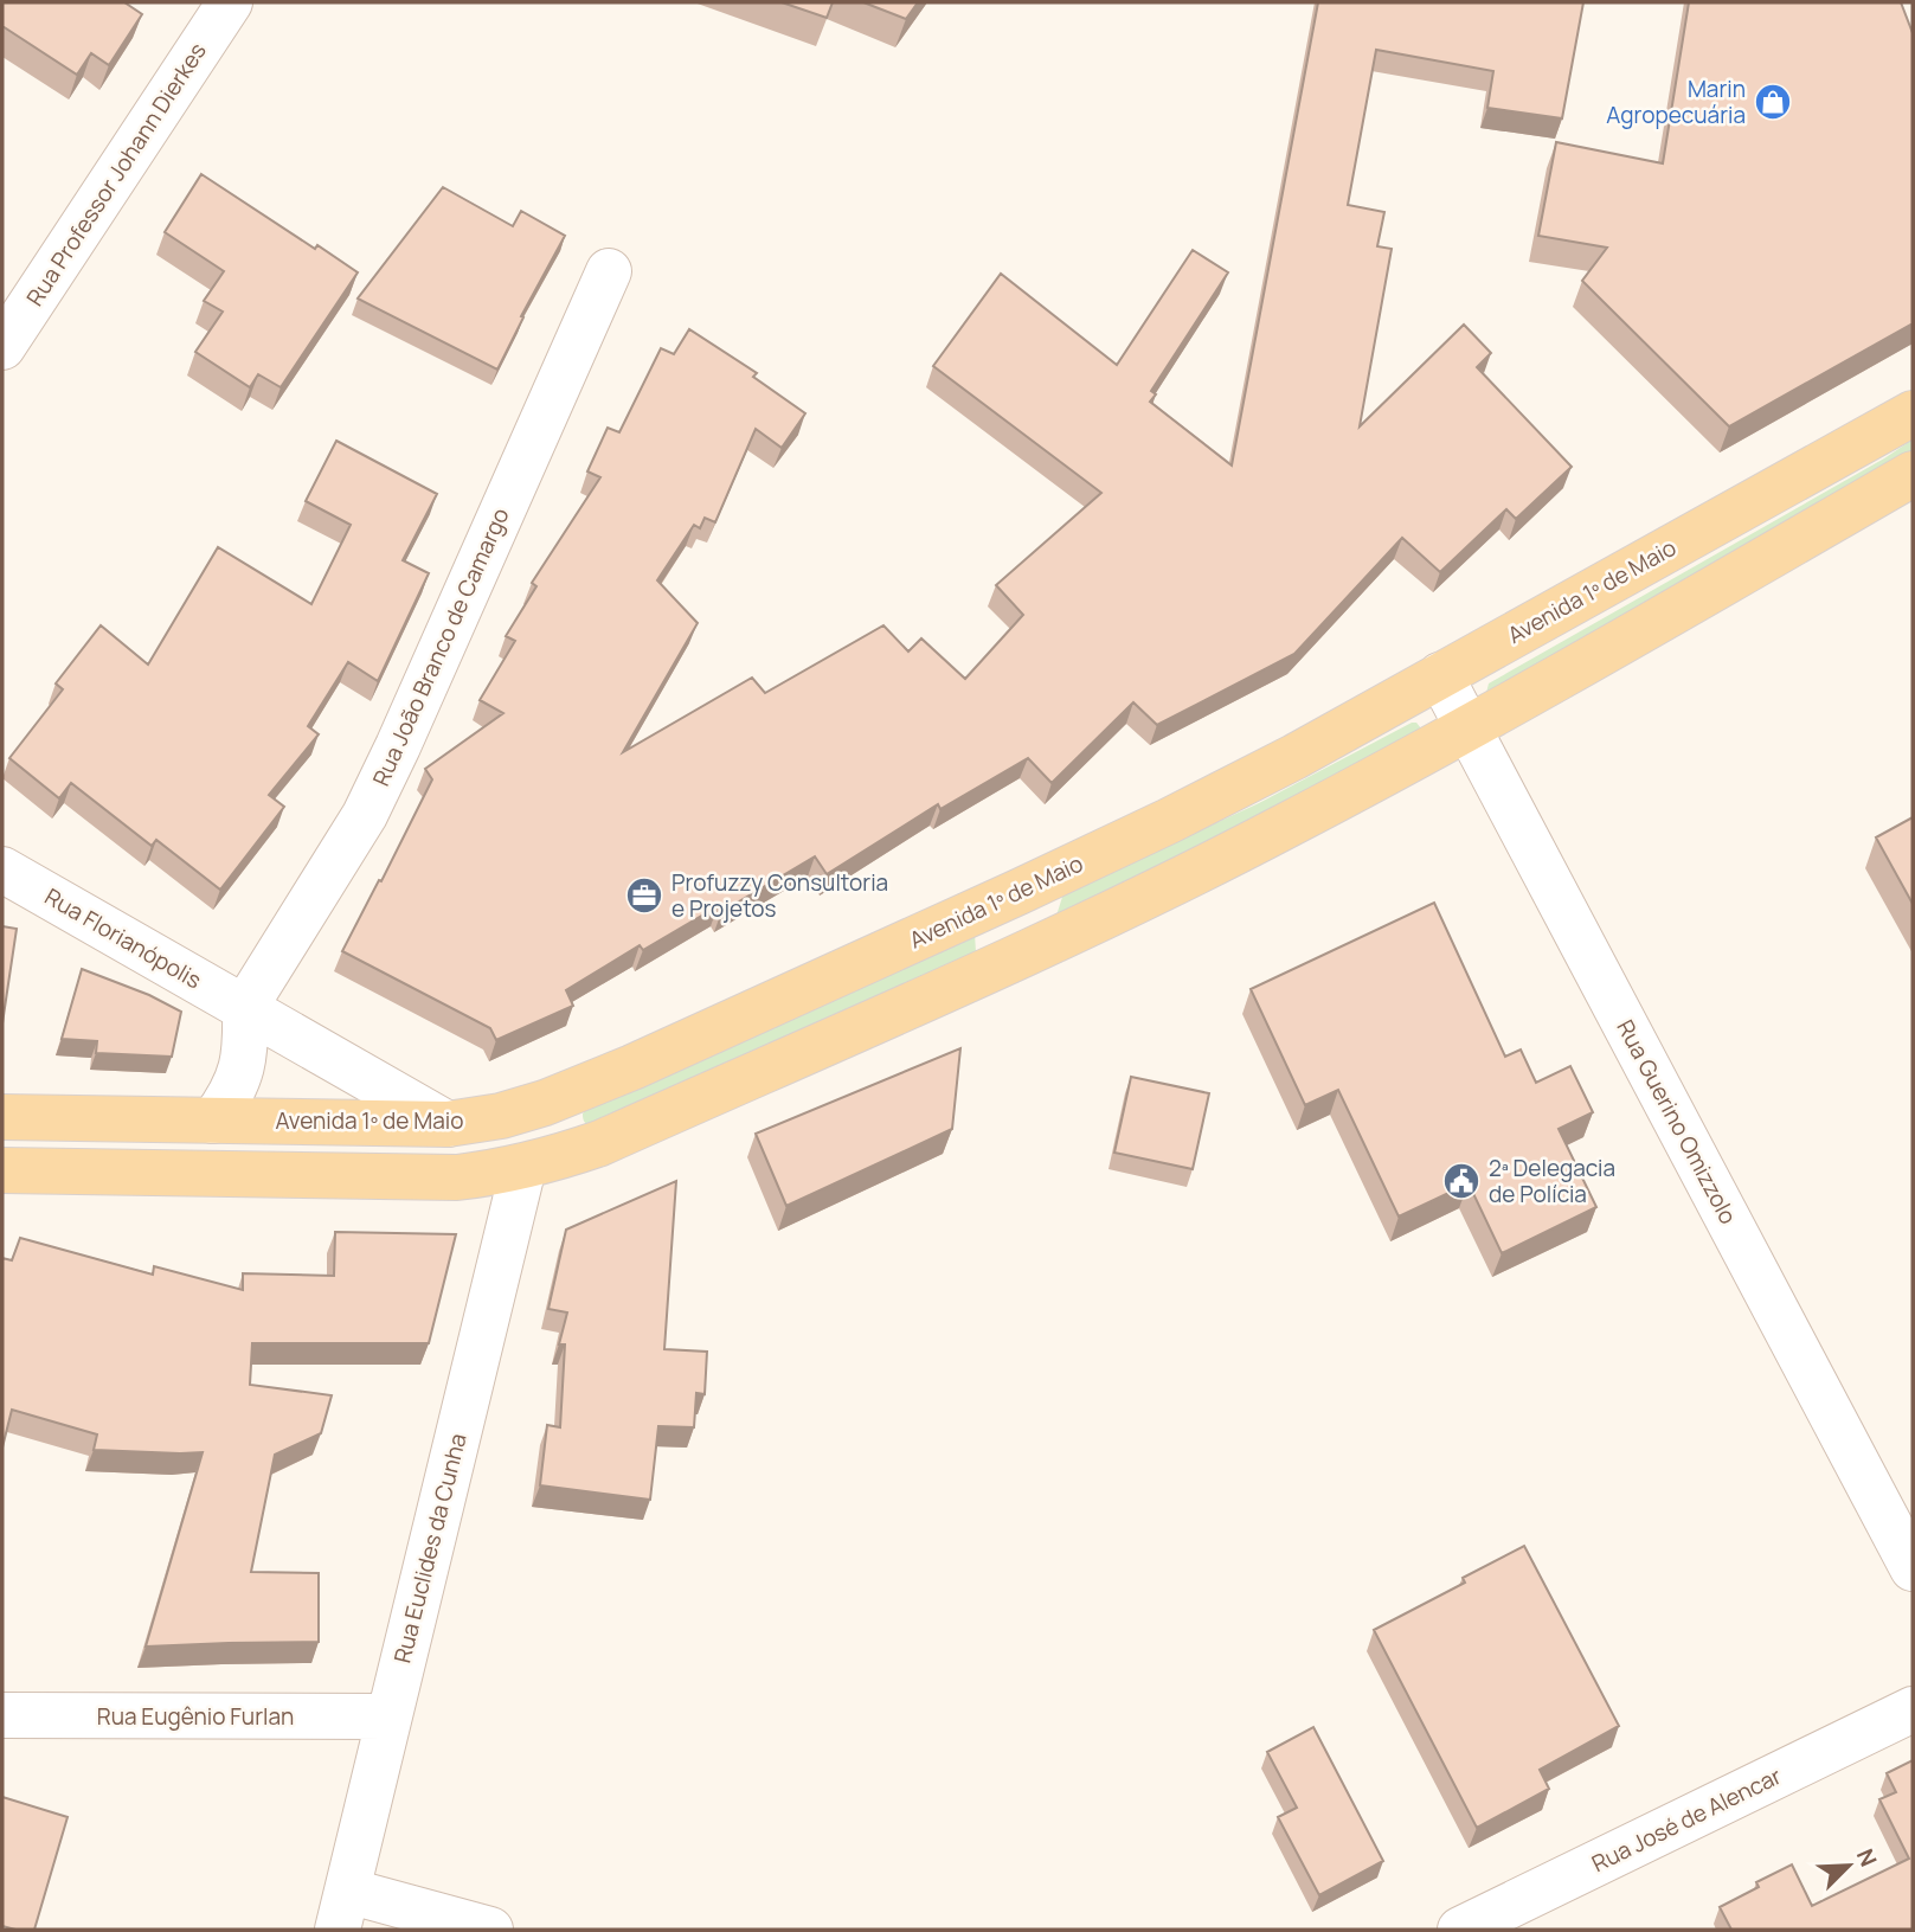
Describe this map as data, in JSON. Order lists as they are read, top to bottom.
{
  "streets": {
    "main road": ["Avenida 1º de Maio"],
    "street": [
      "Rua Professor Johann Dierkes",
      "Rua João Branco de Camargo",
      "Rua Florianópolis",
      "Rua Guerino Omizzolo",
      "Rua Euclides da Cunha",
      "Rua Eugênio Furlan",
      "Rua José de Alencar"
    ]
  },
  "crossings": [
    ["Avenida 1º de Maio", "Rua Florianópolis"],
    ["Avenida 1º de Maio", "Rua Guerino Omizzolo"],
    ["Rua João Branco de Camargo", "Rua Florianópolis"],
    ["Rua Euclides da Cunha", "Rua Eugênio Furlan"]
  ],
  "places": {
    "shop": ["Marin Agropecuária"],
    "office": ["Profuzzy Consultoria e Projetos"],
    "public building": ["2ª Delegacia de Polícia"]
  },
  "north": "top right"
}
